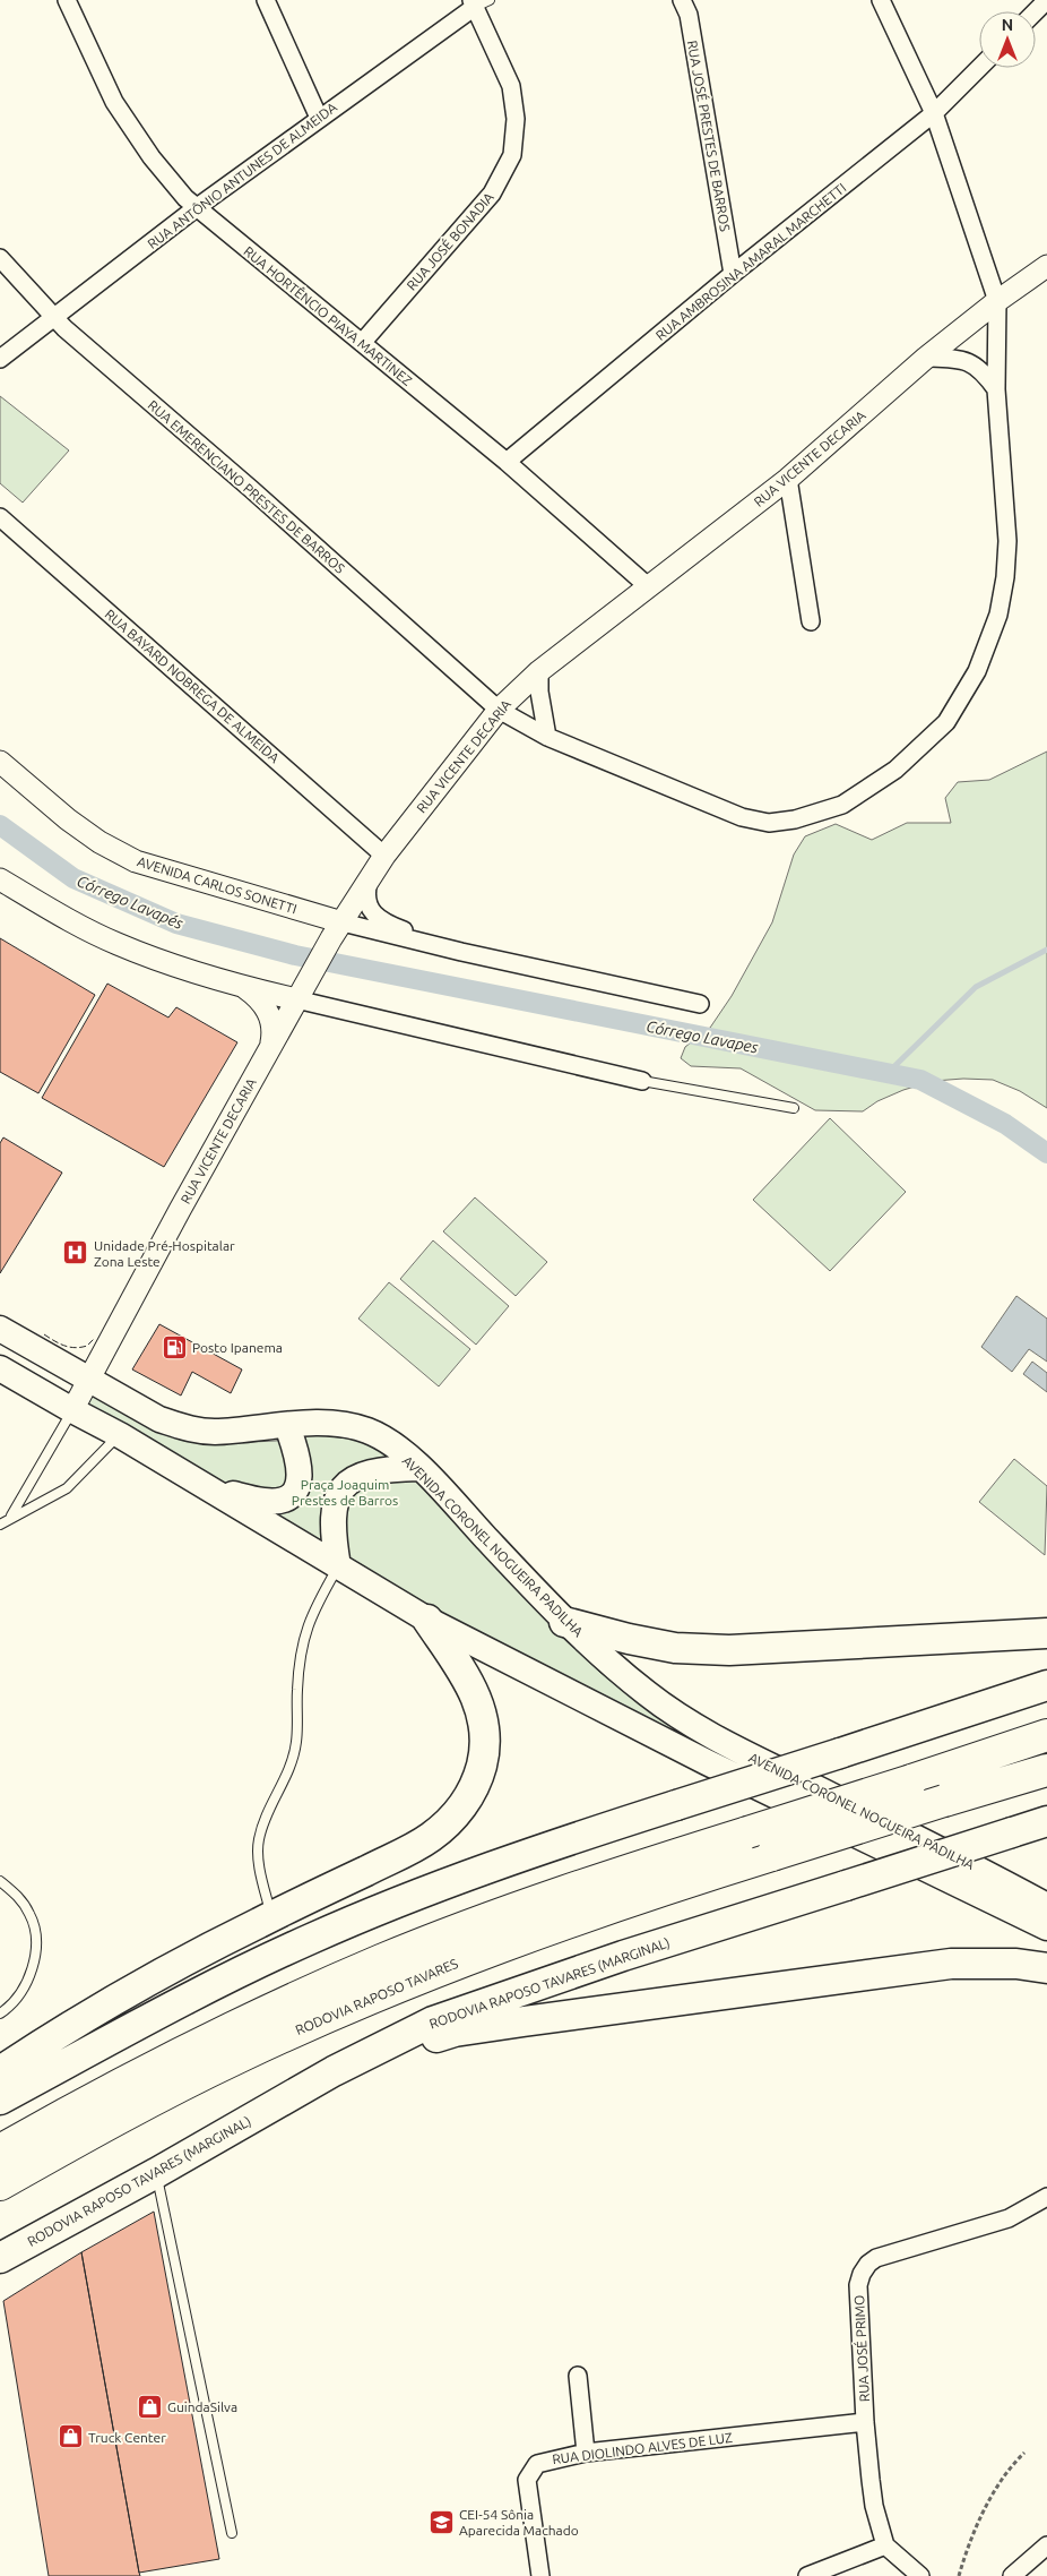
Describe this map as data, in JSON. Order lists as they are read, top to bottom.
{
  "streets": {
    "highway": ["RODOVIA RAPOSO TAVARES (MARGINAL)", "RODOVIA RAPOSO TAVARES"],
    "main road": ["AVENIDA CORONEL NOGUEIRA PADILHA"],
    "street": [
      "RUA JOSÉ PRESTES DE BARROS",
      "RUA ANTÔNIO ANTUNES DE ALMEIDA",
      "RUA JOSÉ BONADIA",
      "RUA AMBROSINA AMARAL MARCHETTI",
      "RUA HORTÊNCIO PIAYA MARTINEZ",
      "RUA VICENTE DECARIA",
      "RUA EMERENCIANO PRESTES DE BARROS",
      "RUA BAYARD NOBREGA DE ALMEIDA",
      "AVENIDA CARLOS SONETTI",
      "RUA JOSÉ PRIMO",
      "RUA DIOLINDO ALVES DE LUZ"
    ]
  },
  "crossings": [
    ["RUA JOSÉ PRESTES DE BARROS", "RUA AMBROSINA AMARAL MARCHETTI"],
    ["RUA ANTÔNIO ANTUNES DE ALMEIDA", "RUA JOSÉ BONADIA"],
    ["RUA ANTÔNIO ANTUNES DE ALMEIDA", "RUA HORTÊNCIO PIAYA MARTINEZ"],
    ["RUA ANTÔNIO ANTUNES DE ALMEIDA", "RUA EMERENCIANO PRESTES DE BARROS"],
    ["RUA JOSÉ BONADIA", "RUA HORTÊNCIO PIAYA MARTINEZ"],
    ["RUA AMBROSINA AMARAL MARCHETTI", "RUA HORTÊNCIO PIAYA MARTINEZ"],
    ["RUA AMBROSINA AMARAL MARCHETTI", "RUA EMERENCIANO PRESTES DE BARROS"],
    ["RUA HORTÊNCIO PIAYA MARTINEZ", "RUA VICENTE DECARIA"],
    ["RUA VICENTE DECARIA", "RUA EMERENCIANO PRESTES DE BARROS"],
    ["RUA VICENTE DECARIA", "RUA BAYARD NOBREGA DE ALMEIDA"],
    ["RUA VICENTE DECARIA", "AVENIDA CARLOS SONETTI"],
    ["RUA VICENTE DECARIA", "AVENIDA CORONEL NOGUEIRA PADILHA"],
    ["RUA JOSÉ PRIMO", "RUA DIOLINDO ALVES DE LUZ"]
  ],
  "water": ["Córrego Lavapés", "Córrego Lavapes"],
  "parks": ["Praça Joaquim Prestes de Barros"],
  "places": {
    "hospital": ["Unidade Pré-Hospitalar Zona Leste"],
    "fuel station": ["Posto Ipanema"],
    "shop": ["GuindaSilva", "Truck Center"],
    "school or university": ["CEI-54 Sônia Aparecida Machado"]
  },
  "north": "top"
}
